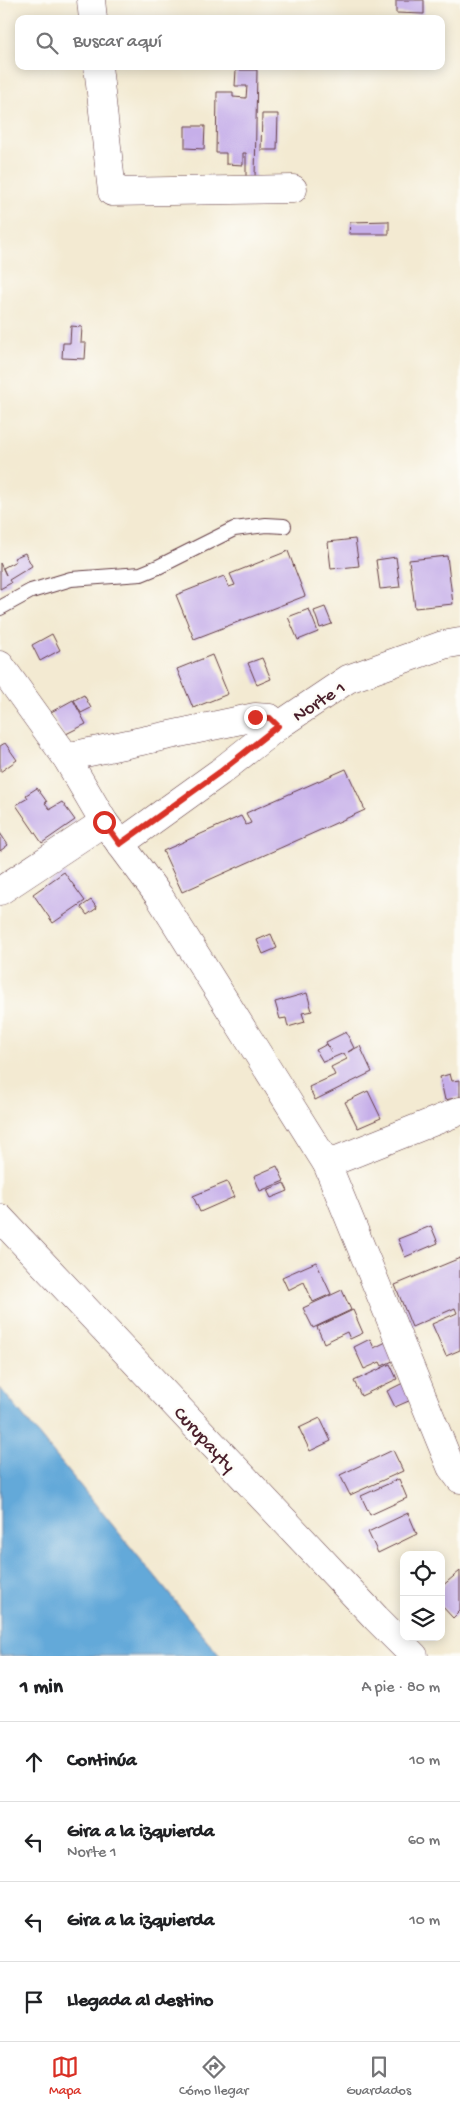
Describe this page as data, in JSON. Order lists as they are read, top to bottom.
{
  "streets": {
    "street": ["Norte 1", "Curupayty"]
  },
  "page": {
    "search": "Buscar aquí",
    "heading": ["1 min", "A pie · 80 m"],
    "list": [
      ["Continúa", "10 m"],
      ["Gira a la izquierda", "Norte 1", "60 m"],
      ["Gira a la izquierda", "10 m"],
      "Llegada al destino"
    ],
    "nav": ["Mapa", "Cómo llegar", "Guardados"]
  }
}
